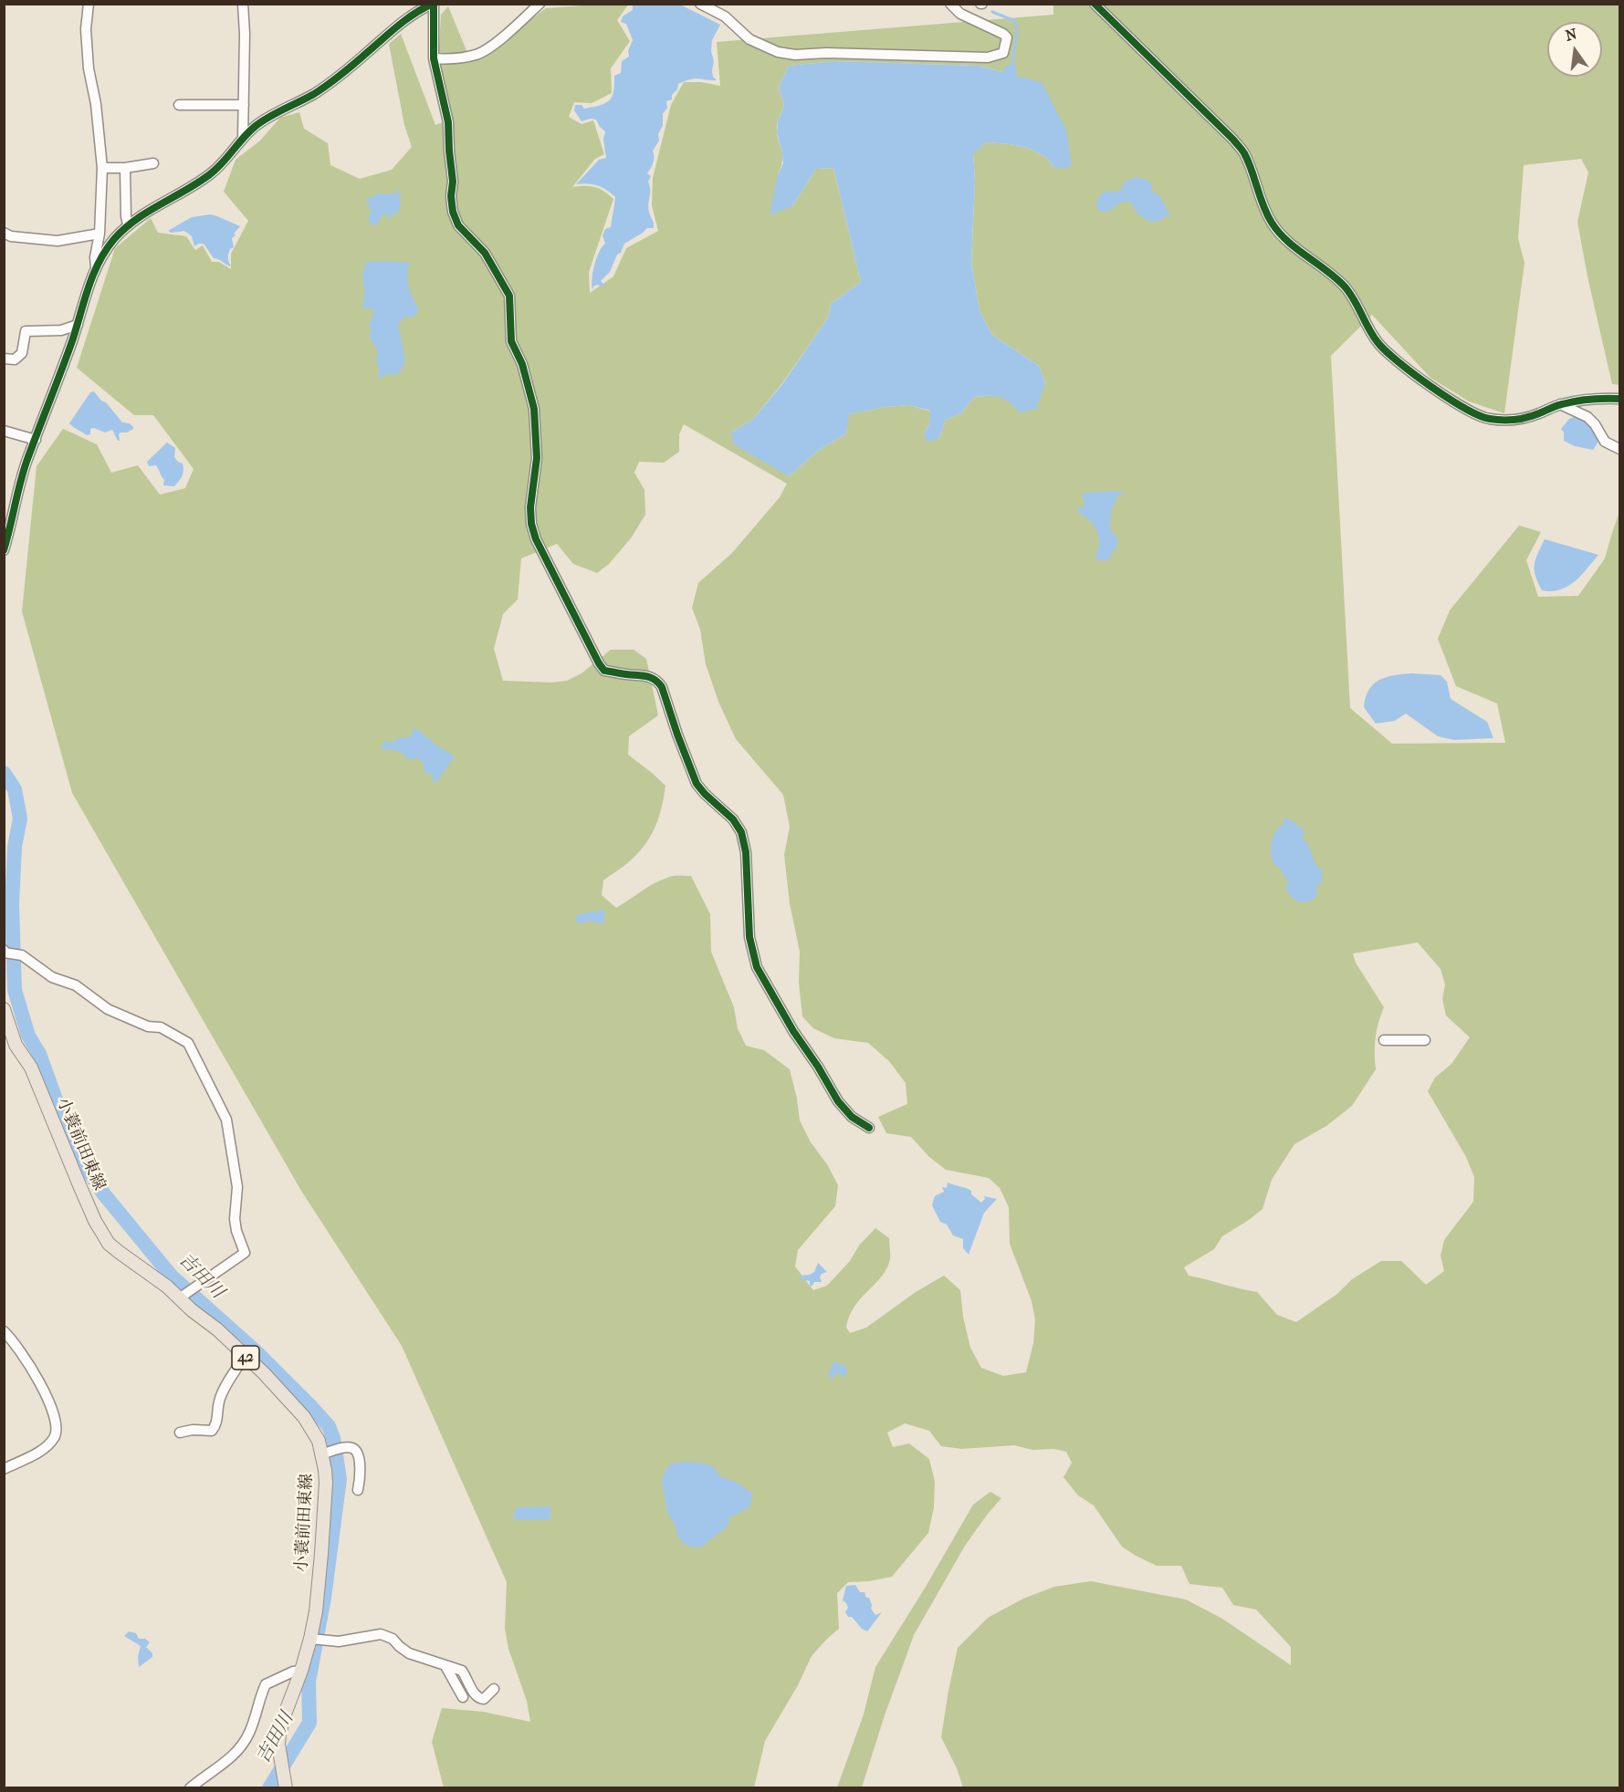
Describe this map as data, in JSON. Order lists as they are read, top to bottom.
{
  "streets": {
    "main road": ["小蓑前田東線", "42"]
  },
  "water": ["吉田川"],
  "north": "top"
}
